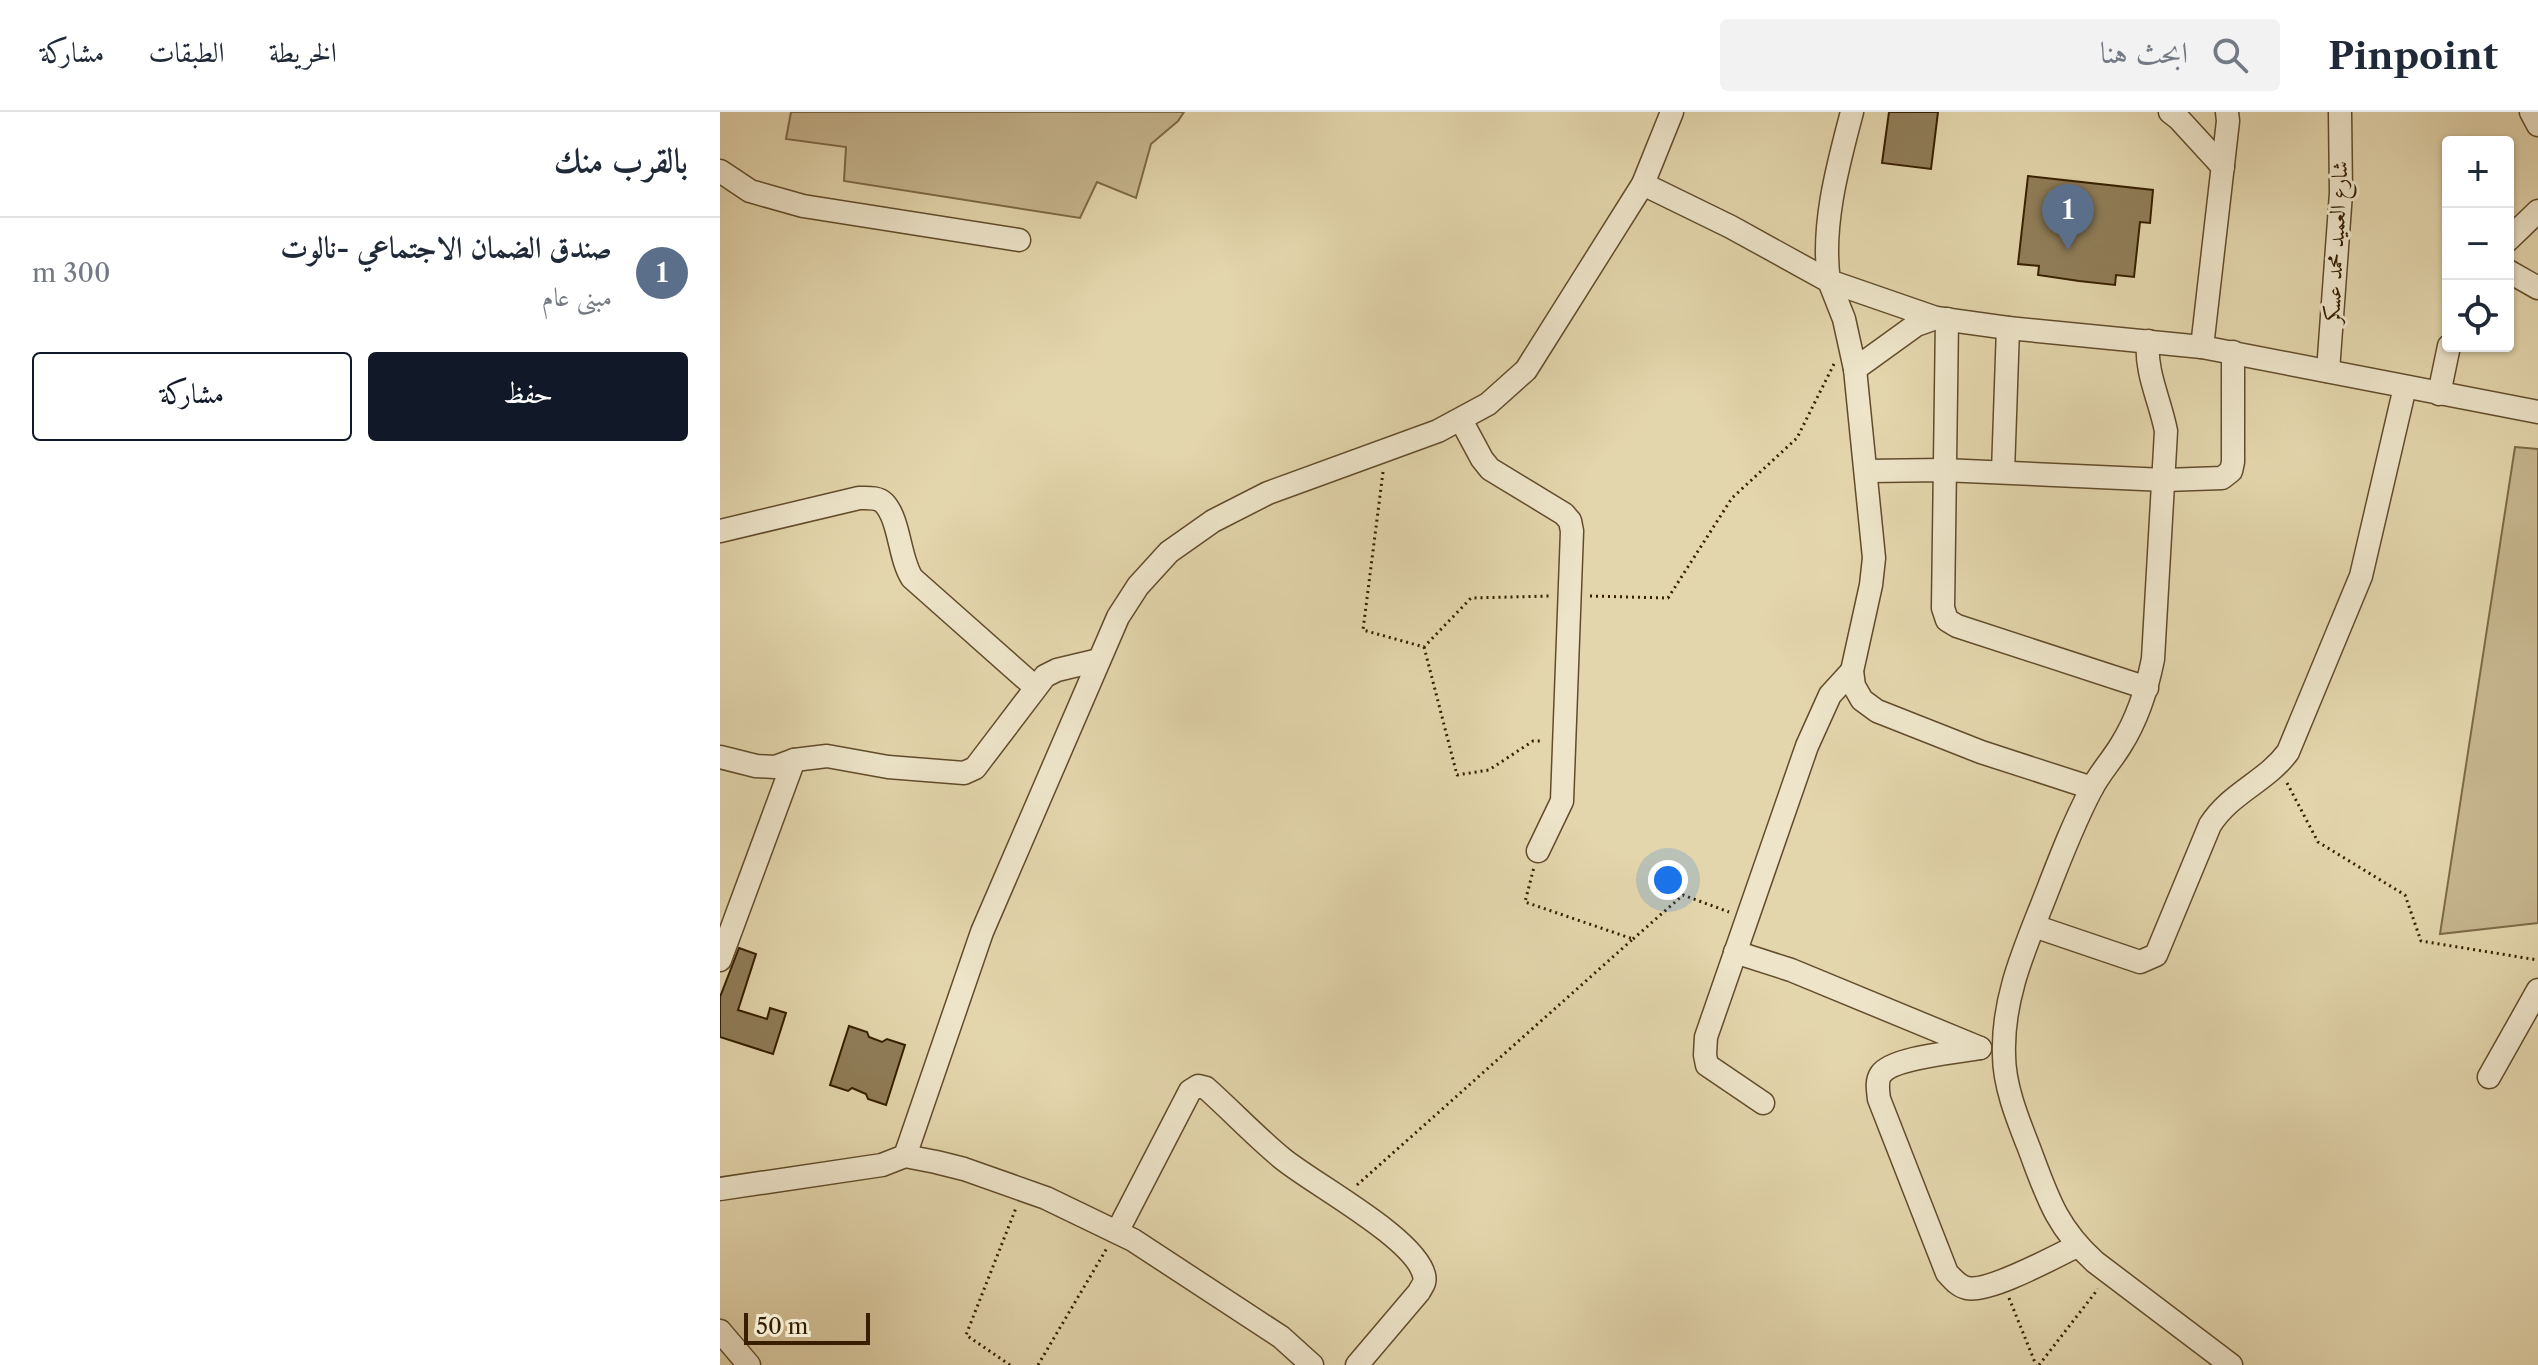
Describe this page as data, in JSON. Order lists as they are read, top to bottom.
{
  "streets": {
    "street": ["شارع العميد محمد عسكر"]
  },
  "scale_bar": "50 m",
  "page": {
    "header": "Pinpoint",
    "search": "ابحث هنا",
    "nav": ["الخريطة", "الطبقات", "مشاركة"],
    "heading": "بالقرب منك",
    "map_buttons": ["+", "−"],
    "pins": "1",
    "list": [
      {
        "mark": "1",
        "name": "صندق الضمان الاجتماعي -نالوت",
        "note": "مبنى عام",
        "value": "300 m"
      }
    ],
    "buttons": ["حفظ", "مشاركة"],
    "scale": "50 m"
  }
}
